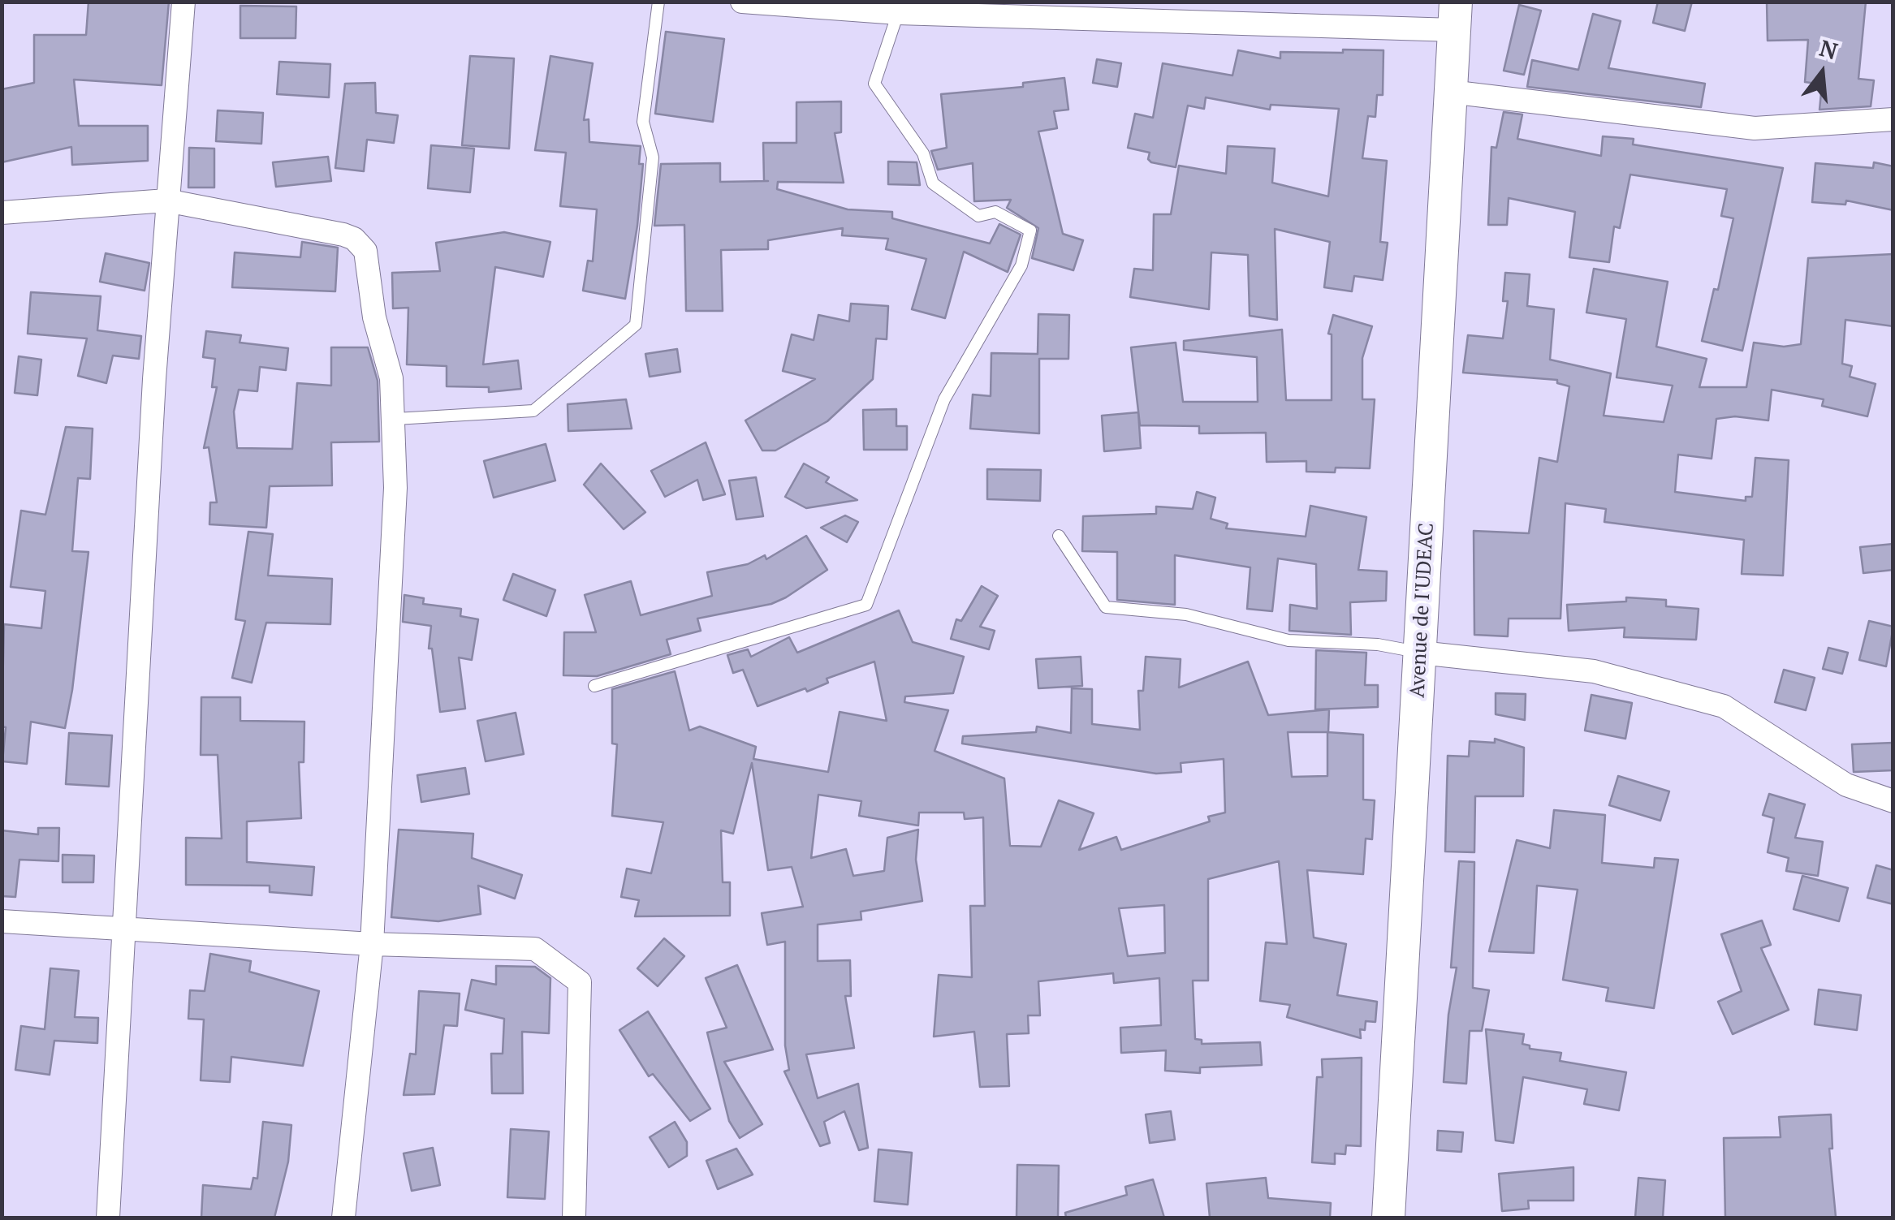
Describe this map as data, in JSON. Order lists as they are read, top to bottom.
{
  "streets": {
    "main road": ["Avenue de I'UDEAC"]
  },
  "north": "top"
}
